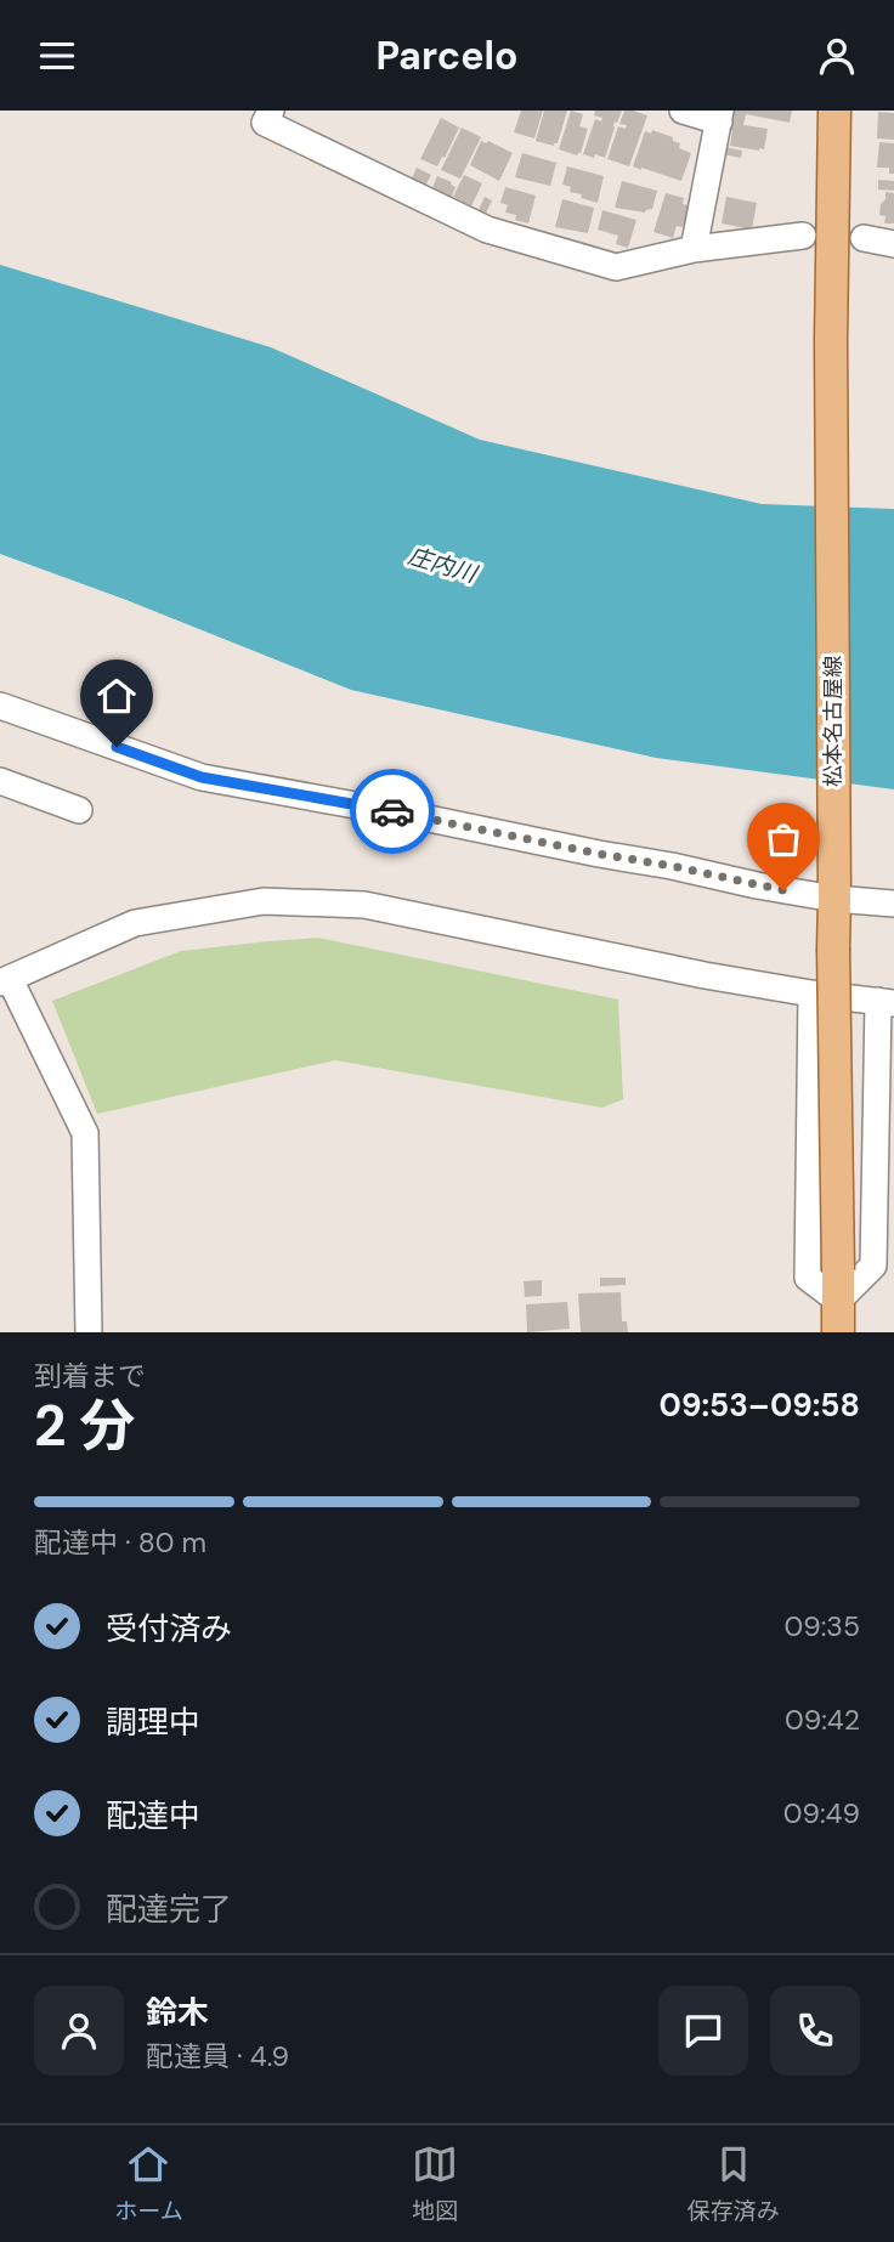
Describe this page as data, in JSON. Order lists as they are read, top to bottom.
{
  "streets": {
    "main road": ["松本名古屋線"]
  },
  "water": ["庄内川"],
  "page": {
    "header": "Parcelo",
    "heading": ["2 分", "到着まで", "09:53–09:58"],
    "panel": ["鈴木", "配達員 · 4.9"],
    "bar": "配達中 · 80 m",
    "list": [
      ["受付済み", "09:35"],
      ["調理中", "09:42"],
      ["配達中", "09:49"],
      "配達完了"
    ],
    "tabs": ["ホーム", "地図", "保存済み"]
  }
}
